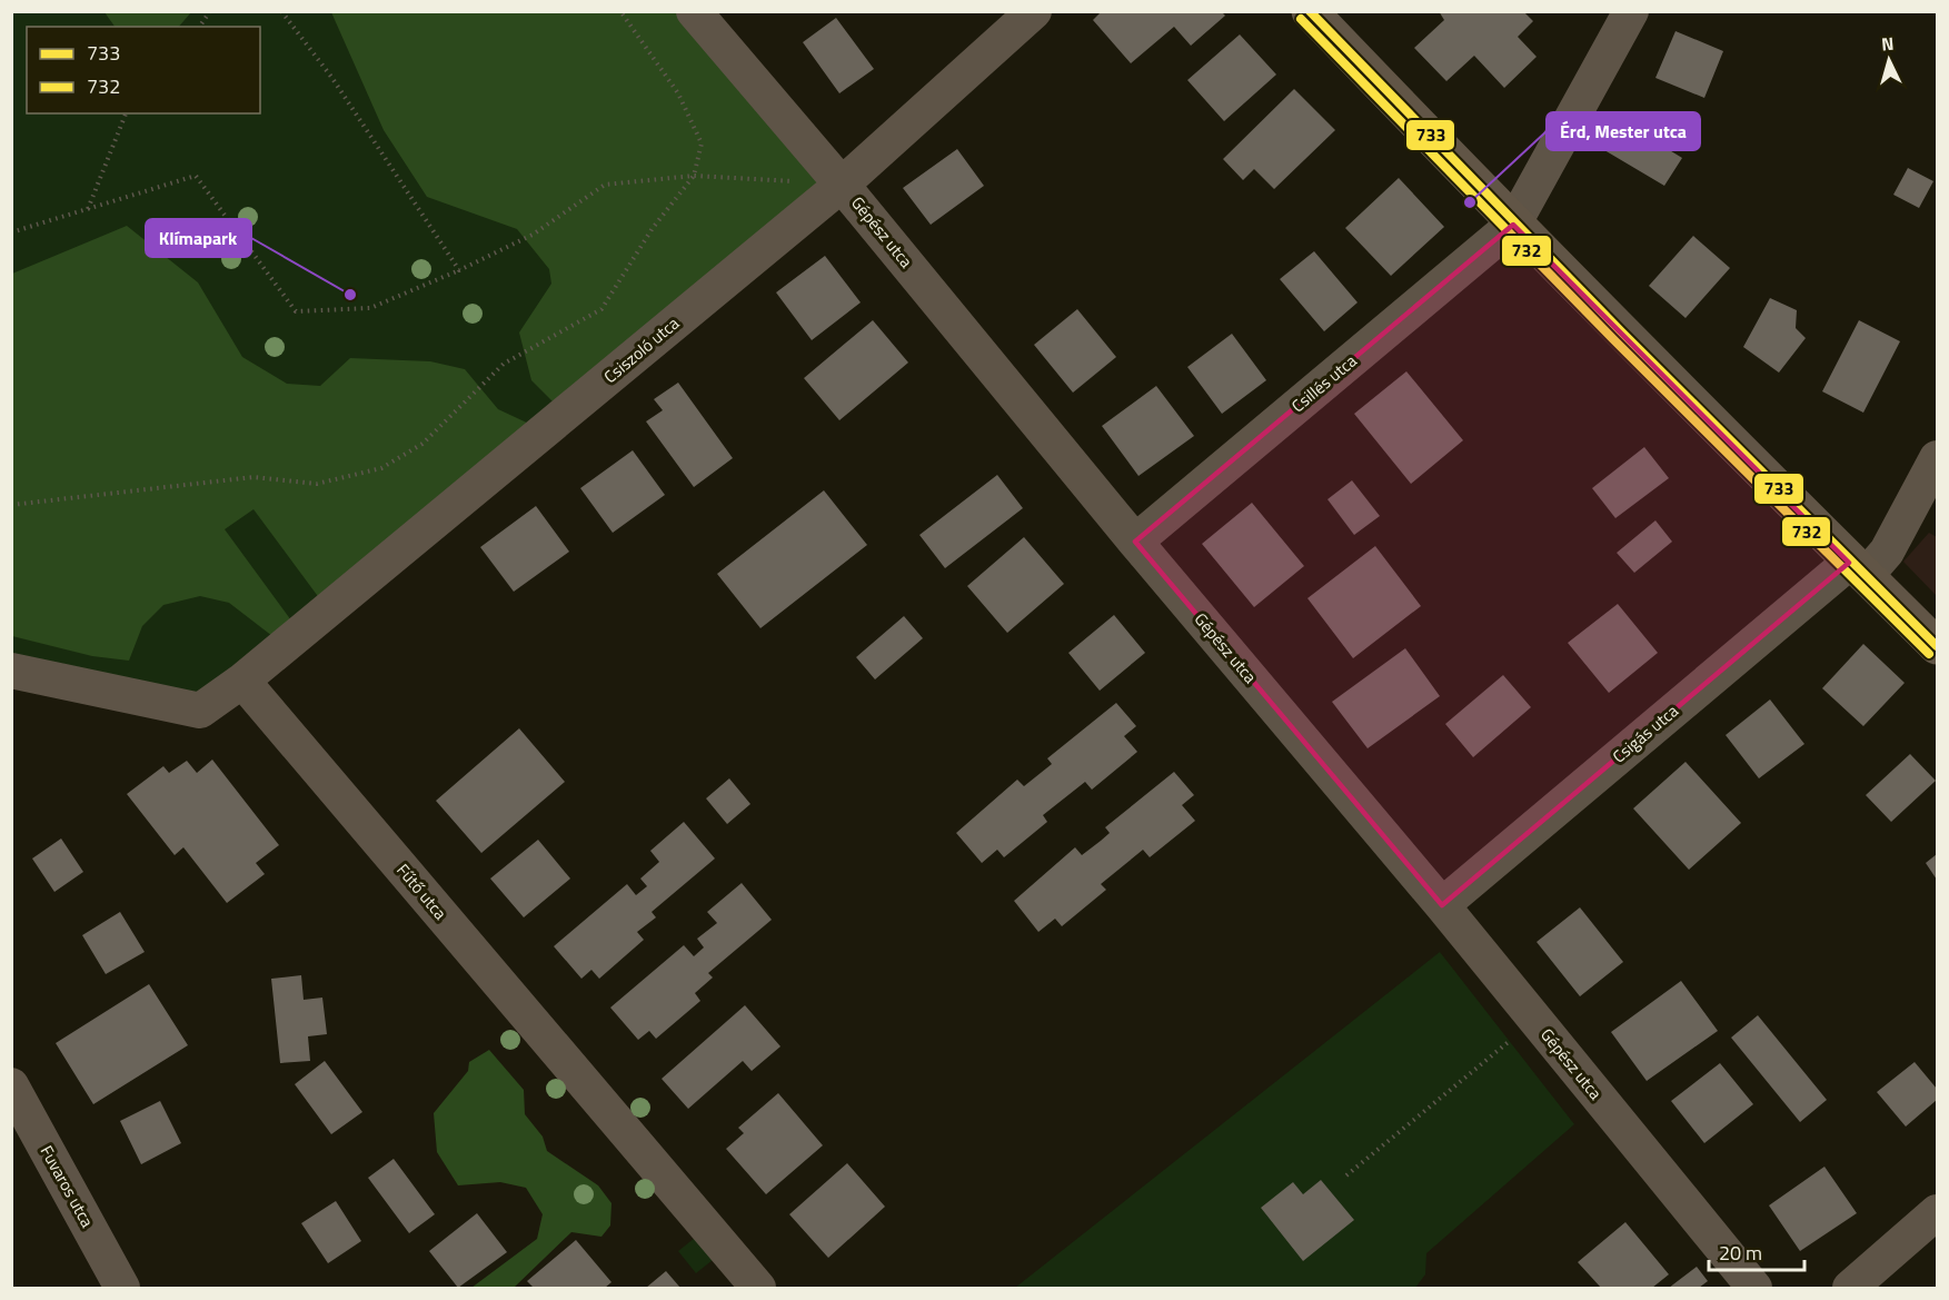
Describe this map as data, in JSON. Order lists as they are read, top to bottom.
{
  "streets": {
    "street": [
      "Gépész utca",
      "Csiszoló utca",
      "Csillés utca",
      "Csigás utca",
      "Fűtő utca",
      "Fuvaros utca"
    ]
  },
  "crossings": [
    ["Gépész utca", "Csiszoló utca"],
    ["Gépész utca", "Csillés utca"],
    ["Gépész utca", "Csigás utca"],
    ["Csiszoló utca", "Fűtő utca"]
  ],
  "places": ["Érd, Mester utca", "Klímapark"],
  "lines": ["transit line 733", "transit line 732"],
  "legend": ["733", "732"],
  "scale_bar": "20 m",
  "north": "top"
}
